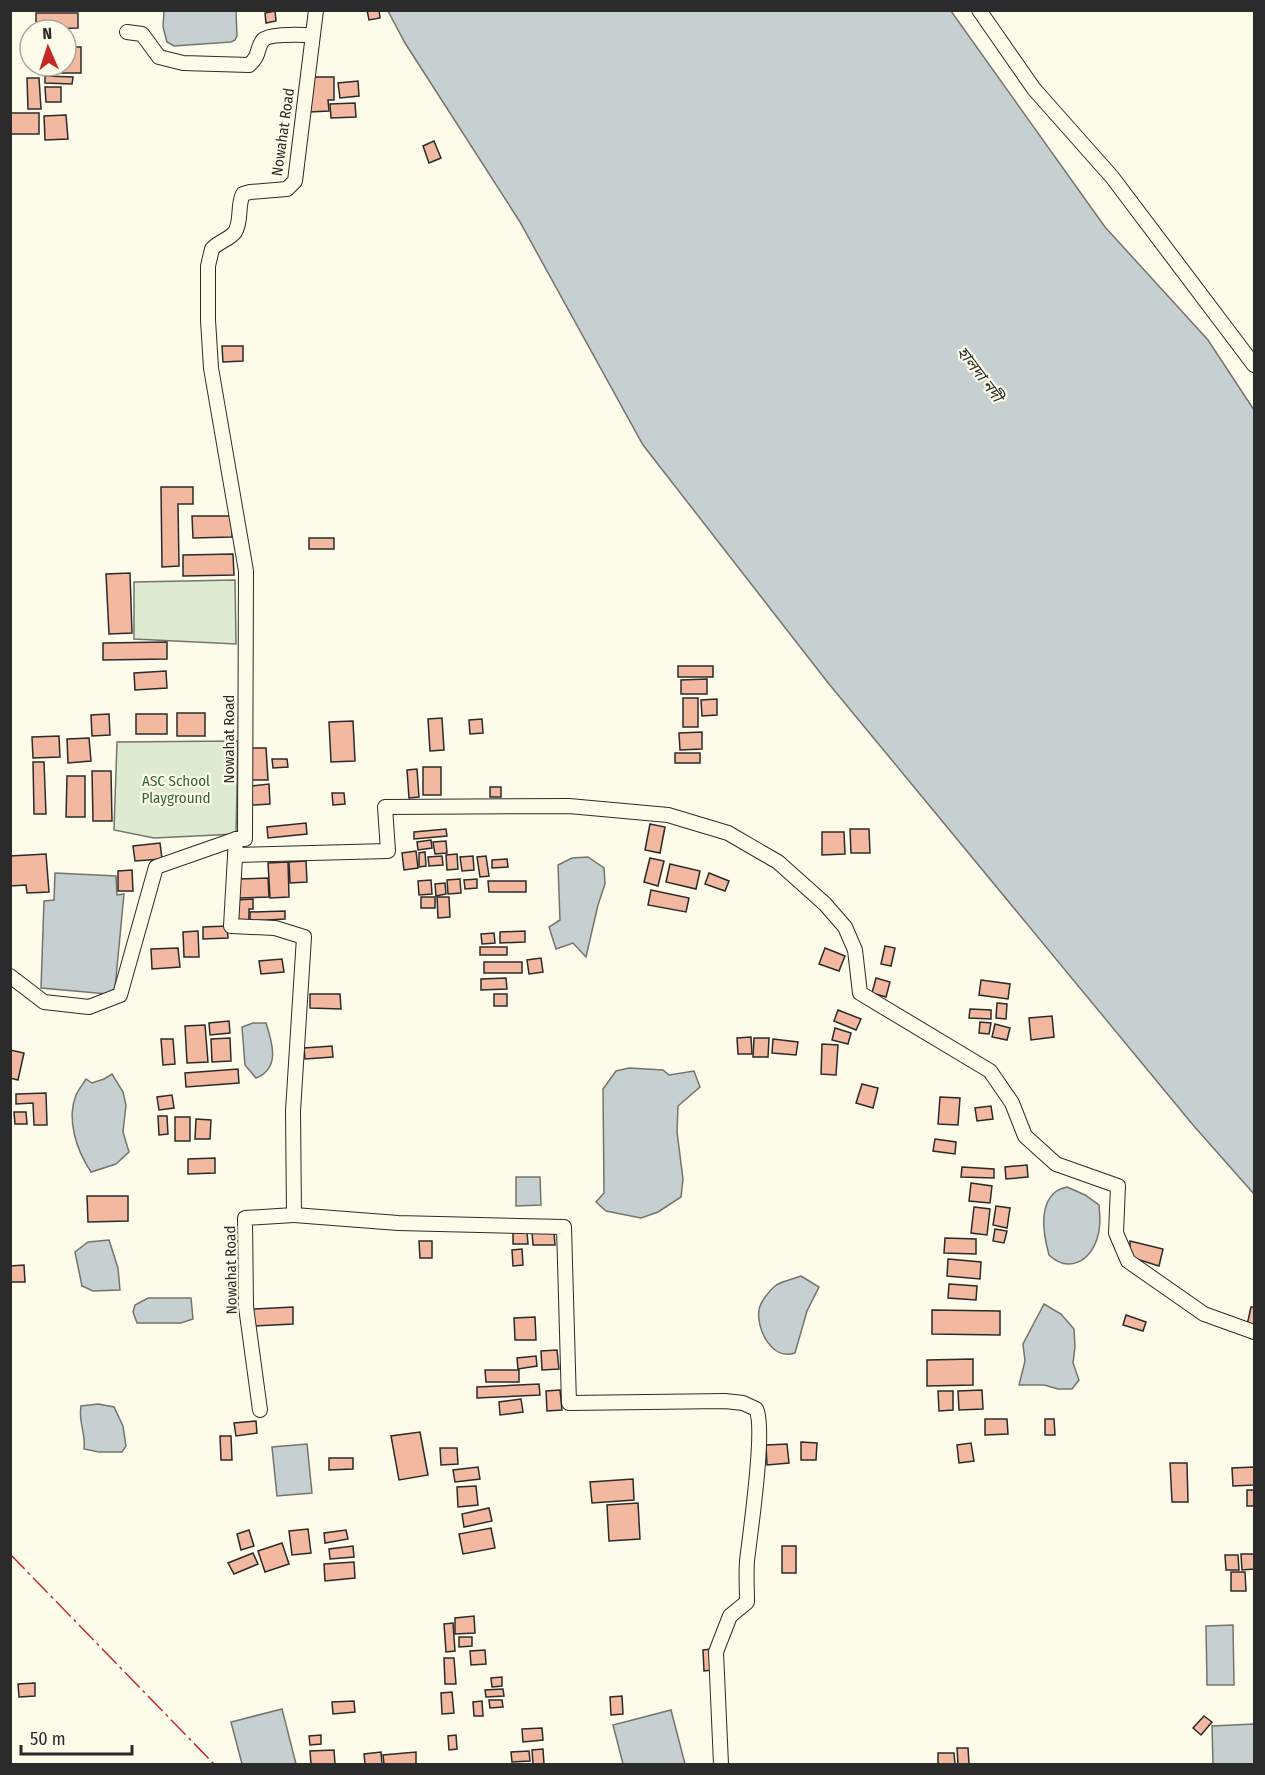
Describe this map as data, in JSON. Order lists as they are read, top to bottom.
{
  "streets": {
    "street": ["Nowahat Road"]
  },
  "water": ["হালদা নদী"],
  "parks": ["ASC School Playground"],
  "scale_bar": "50 m",
  "north": "top"
}
